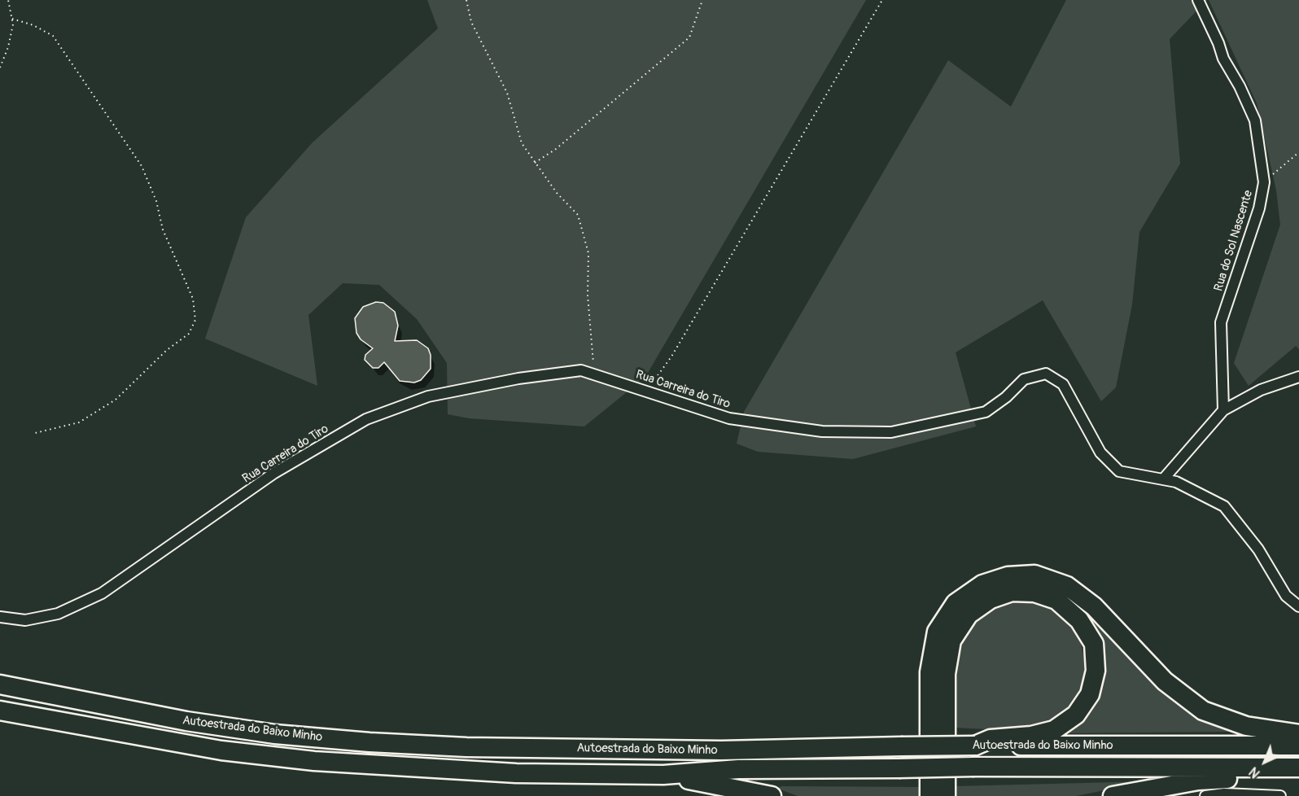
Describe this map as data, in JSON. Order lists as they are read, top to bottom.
{
  "streets": {
    "highway": ["Autoestrada do Baixo Minho"],
    "street": ["Rua do Sol Nascente", "Rua Carreira do Tiro"]
  },
  "north": "bottom left"
}
